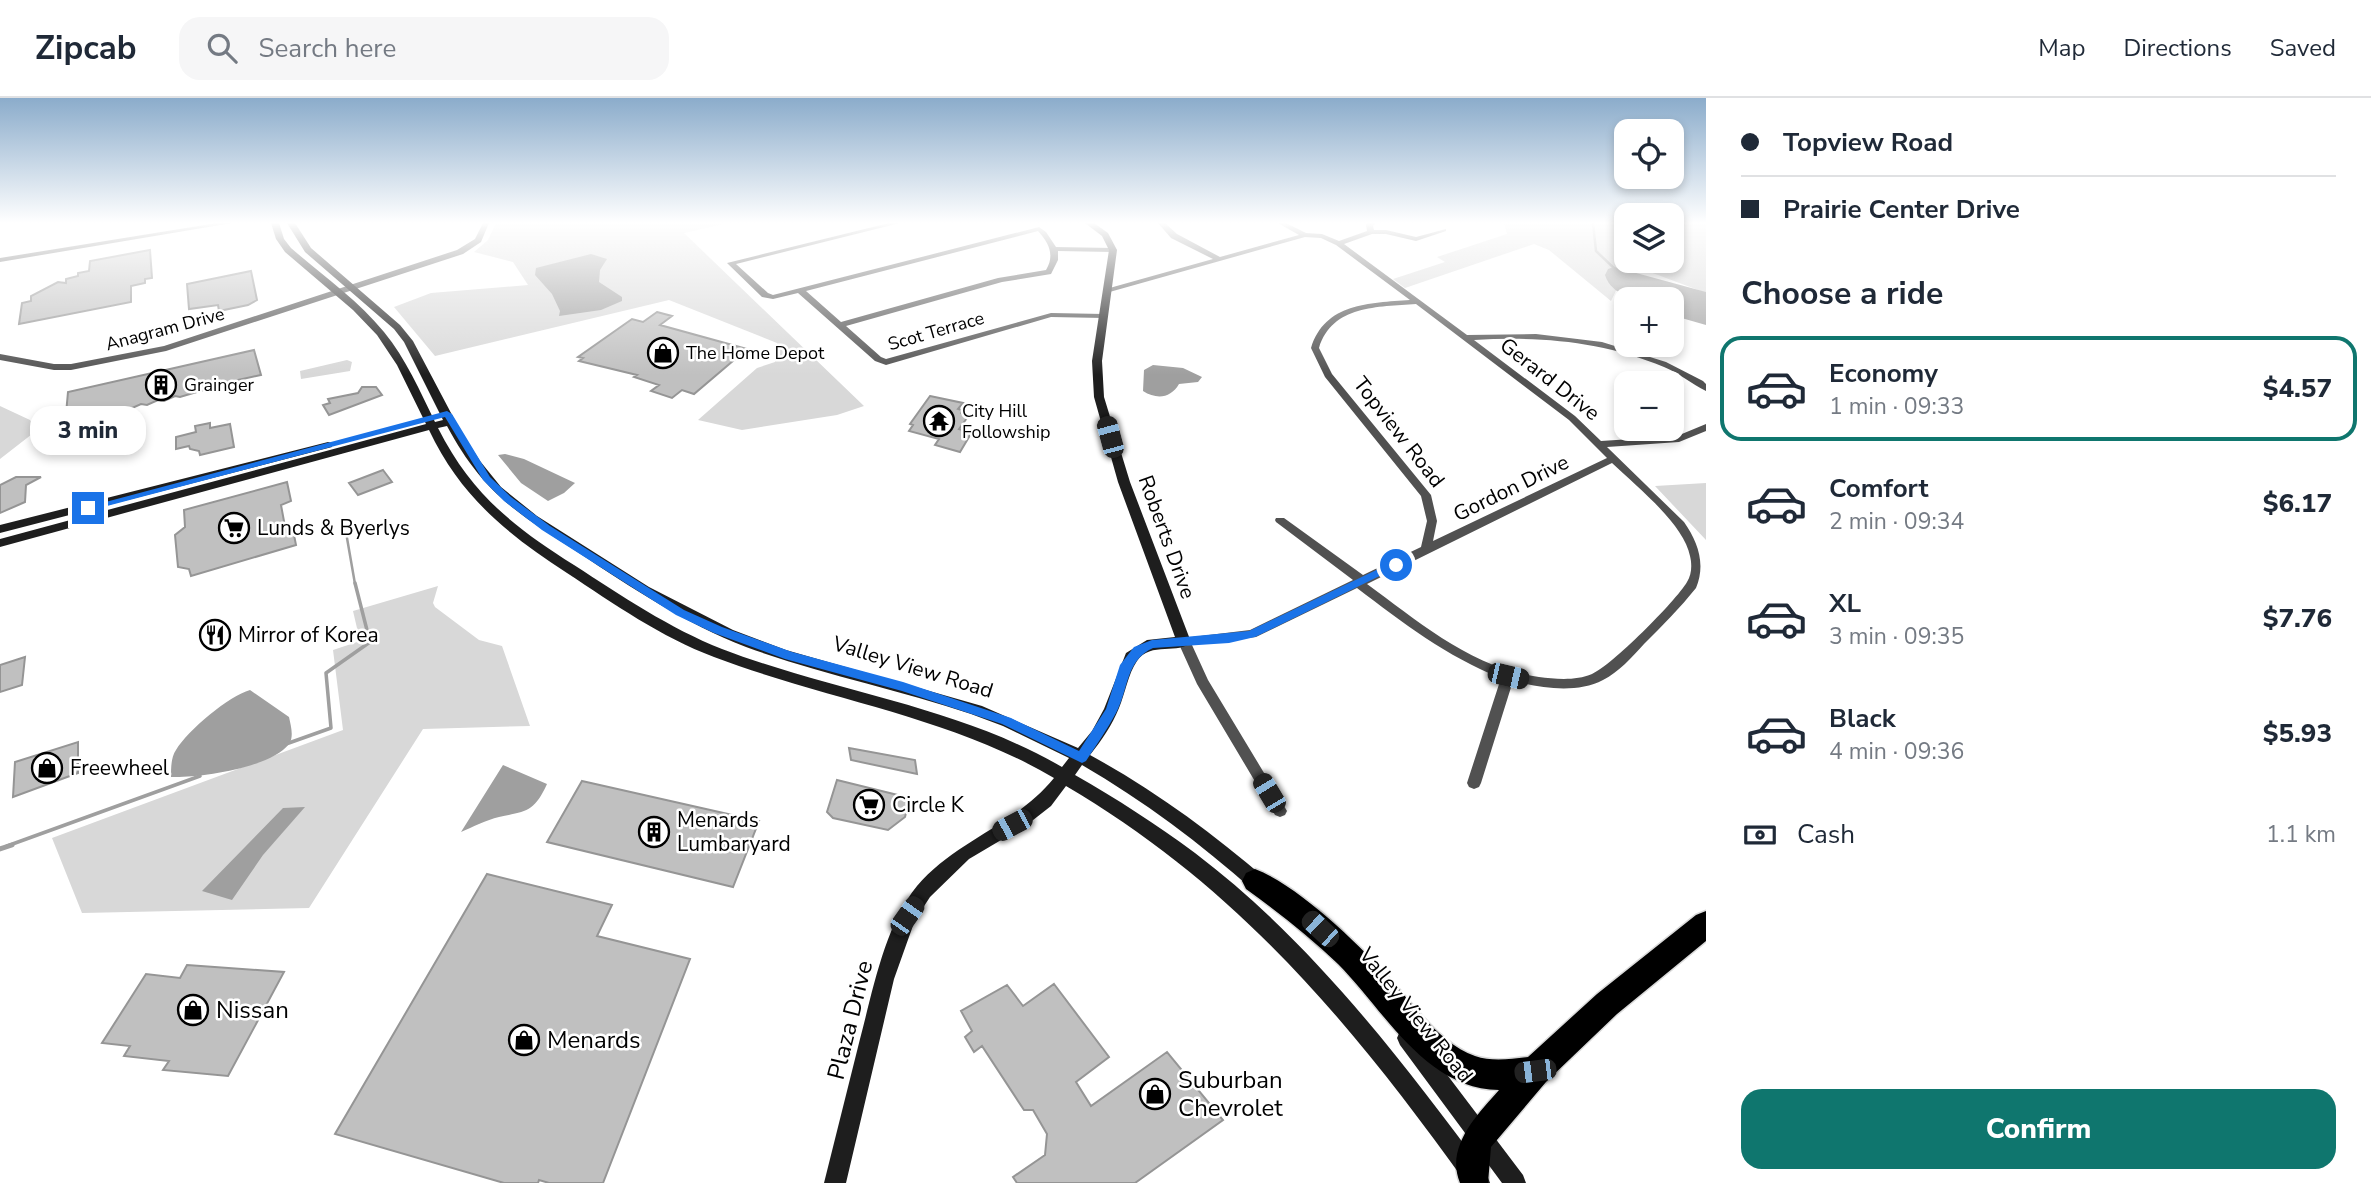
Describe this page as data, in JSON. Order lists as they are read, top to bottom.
{
  "streets": {
    "main road": ["Roberts Drive", "Valley View Road", "Plaza Drive"],
    "street": [
      "Anagram Drive",
      "Scot Terrace",
      "Gerard Drive",
      "Topview Road",
      "Gordon Drive"
    ]
  },
  "crossings": [
    ["Anagram Drive", "Valley View Road"],
    ["Scot Terrace", "Roberts Drive"],
    ["Gerard Drive", "Topview Road"],
    ["Gerard Drive", "Gordon Drive"],
    ["Topview Road", "Gordon Drive"],
    ["Valley View Road", "Plaza Drive"]
  ],
  "places": {
    "shop": [
      "The Home Depot",
      "Freewheel",
      "Nissan",
      "Menards",
      "Suburban Chevrolet"
    ],
    "building": ["Grainger", "Menards Lumbaryard"],
    "temple": ["City Hill Followship"],
    "supermarket": ["Lunds & Byerlys", "Circle K"],
    "restaurant": ["Mirror of Korea"]
  },
  "page": {
    "header": "Zipcab",
    "search": "Search here",
    "nav": ["Map", "Directions", "Saved"],
    "banner": ["Topview Road", "Prairie Center Drive"],
    "map_buttons": ["+", "−"],
    "heading": "Choose a ride",
    "list": [
      {
        "name": "Economy",
        "note": "1 min · 09:33",
        "value": "$4.57"
      },
      {
        "name": "Comfort",
        "note": "2 min · 09:34",
        "value": "$6.17"
      },
      {
        "name": "XL",
        "note": "3 min · 09:35",
        "value": "$7.76"
      },
      {
        "name": "Black",
        "note": "4 min · 09:36",
        "value": "$5.93"
      }
    ],
    "bubble": "3 min",
    "pay": ["Cash", "1.1 km"],
    "buttons": "Confirm"
  }
}
